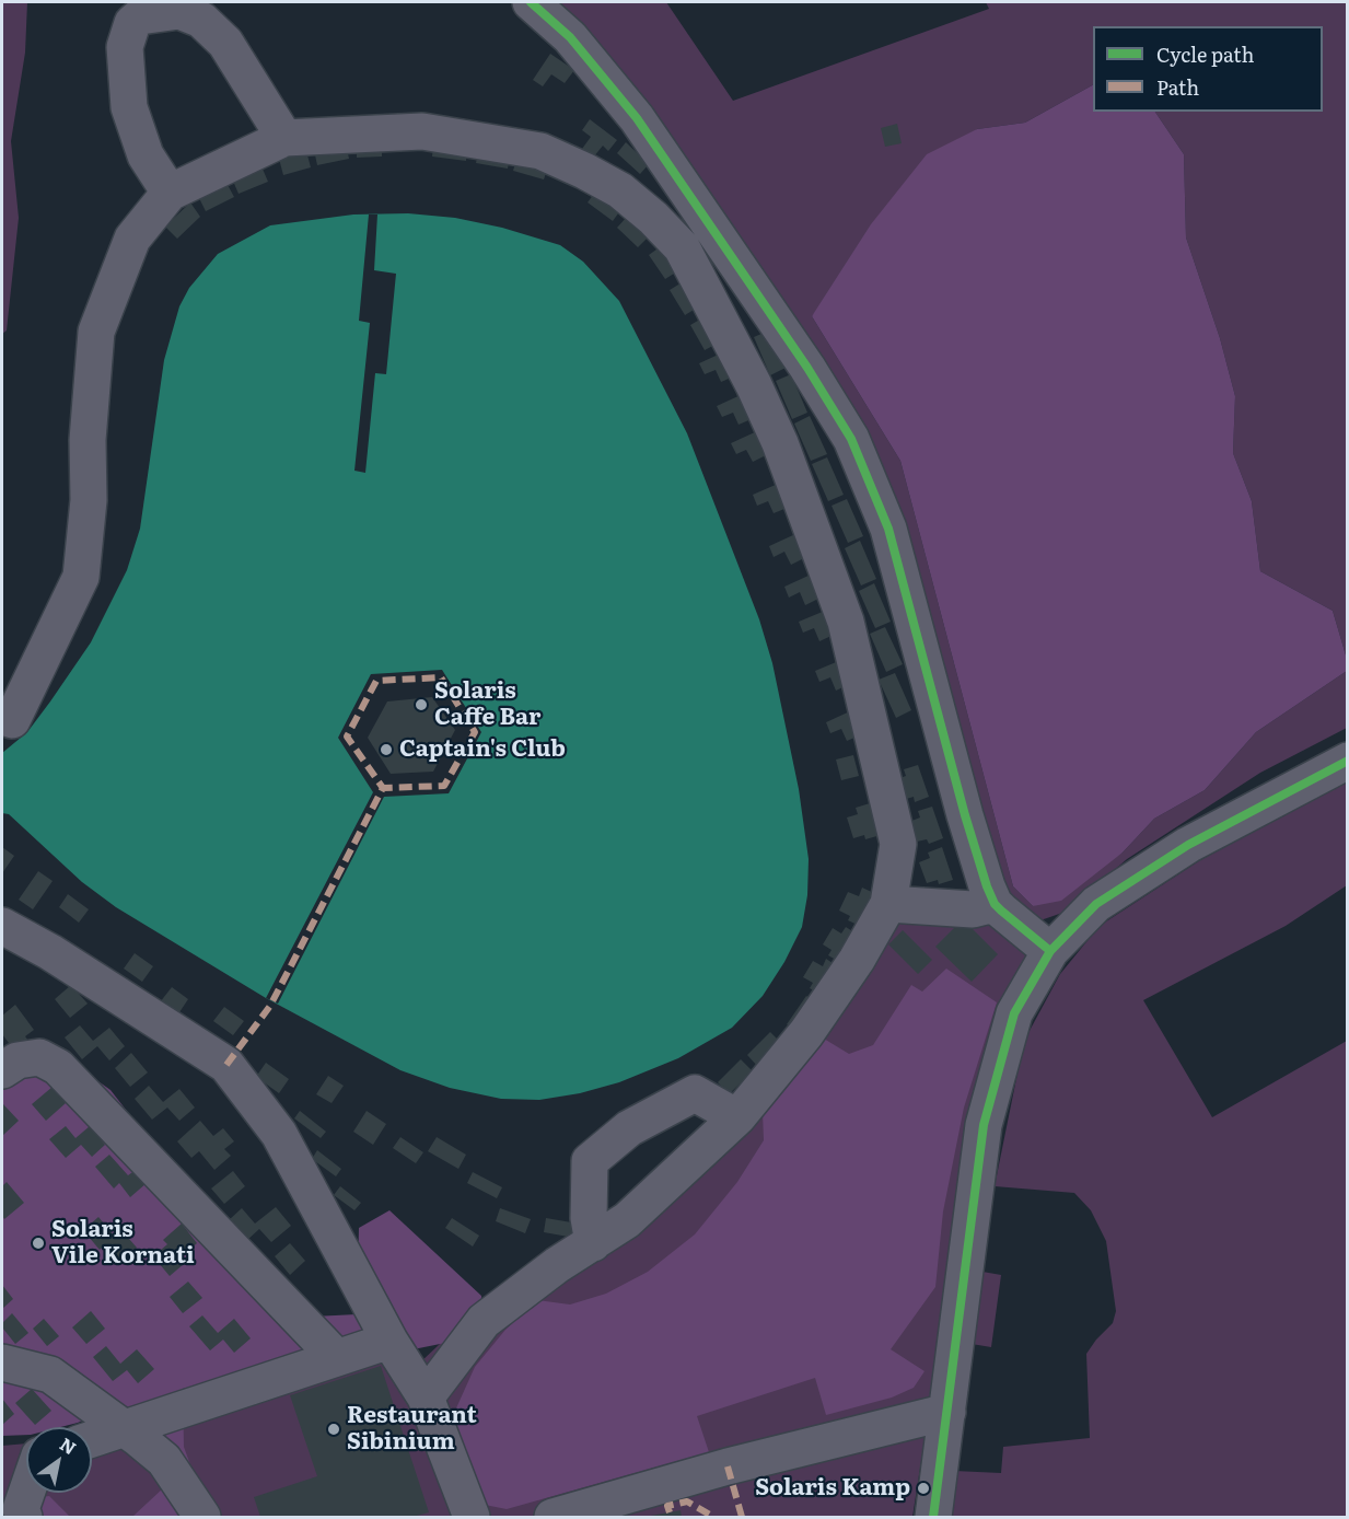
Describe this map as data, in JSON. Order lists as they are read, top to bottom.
{
  "places": [
    "Solaris Caffe Bar",
    "Captain's Club",
    "Solaris Vile Kornati",
    "Restaurant Sibinium",
    "Solaris Kamp"
  ],
  "legend": ["Cycle path", "Path"],
  "north": "top right"
}
